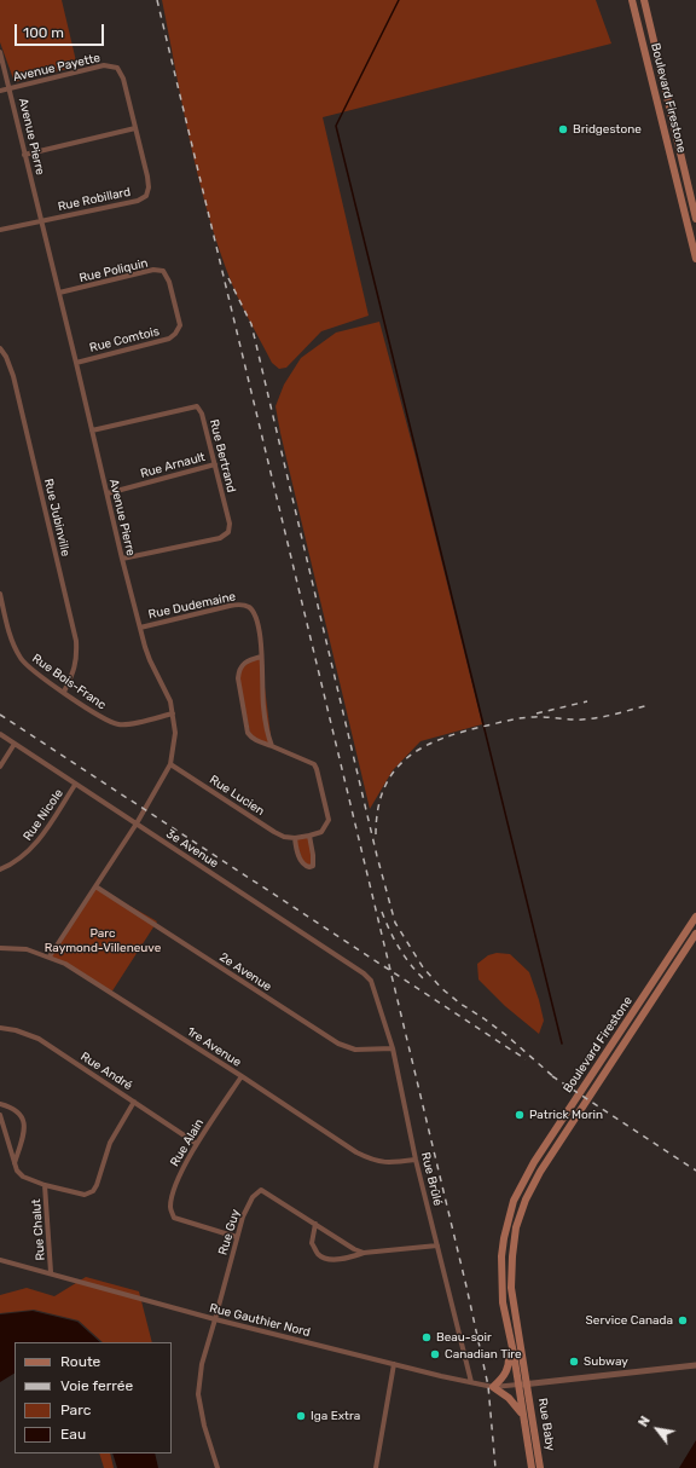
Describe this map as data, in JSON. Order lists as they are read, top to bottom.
{
  "streets": {
    "main road": ["Boulevard Firestone", "Rue Baby"],
    "street": [
      "Avenue Payette",
      "Avenue Pierre",
      "Rue Robillard",
      "Rue Poliquin",
      "Rue Comtois",
      "Rue Bertrand",
      "Rue Arnault",
      "Rue Jubinville",
      "Rue Dudemaine",
      "Rue Bois-Franc",
      "Rue Lucien",
      "Rue Nicole",
      "3e Avenue",
      "2e Avenue",
      "1re Avenue",
      "Rue André",
      "Rue Alain",
      "Rue Brûlé",
      "Rue Chalut",
      "Rue Guy",
      "Rue Gauthier Nord"
    ]
  },
  "crossings": [
    ["Avenue Payette", "Avenue Pierre"],
    ["Avenue Payette", "Rue Robillard"],
    ["Boulevard Firestone", "Rue Gauthier Nord"],
    ["Boulevard Firestone", "Rue Baby"],
    ["Avenue Pierre", "Rue Robillard"],
    ["Avenue Pierre", "Rue Poliquin"],
    ["Avenue Pierre", "Rue Comtois"],
    ["Avenue Pierre", "Rue Bertrand"],
    ["Avenue Pierre", "Rue Arnault"],
    ["Avenue Pierre", "Rue Dudemaine"],
    ["Avenue Pierre", "Rue Bois-Franc"],
    ["Avenue Pierre", "Rue Lucien"],
    ["Avenue Pierre", "3e Avenue"],
    ["Avenue Pierre", "2e Avenue"],
    ["Avenue Pierre", "1re Avenue"],
    ["Rue Poliquin", "Rue Comtois"],
    ["Rue Bertrand", "Rue Arnault"],
    ["Rue Jubinville", "Rue Bois-Franc"],
    ["Rue Nicole", "3e Avenue"],
    ["3e Avenue", "Rue Brûlé"],
    ["2e Avenue", "Rue Brûlé"],
    ["1re Avenue", "Rue Alain"],
    ["1re Avenue", "Rue Brûlé"],
    ["Rue André", "Rue Alain"],
    ["Rue Alain", "Rue Guy"],
    ["Rue Brûlé", "Rue Gauthier Nord"],
    ["Rue Chalut", "Rue Gauthier Nord"],
    ["Rue Guy", "Rue Gauthier Nord"],
    ["Rue Gauthier Nord", "Rue Baby"]
  ],
  "parks": ["Parc Raymond-Villeneuve"],
  "places": [
    "Bridgestone",
    "Patrick Morin",
    "Service Canada",
    "Beau-soir",
    "Canadian Tire",
    "Subway",
    "Iga Extra"
  ],
  "legend": [
    "Route",
    "Voie ferrée",
    "Parc",
    "Eau"
  ],
  "scale_bar": "100 m",
  "north": "top left"
}
